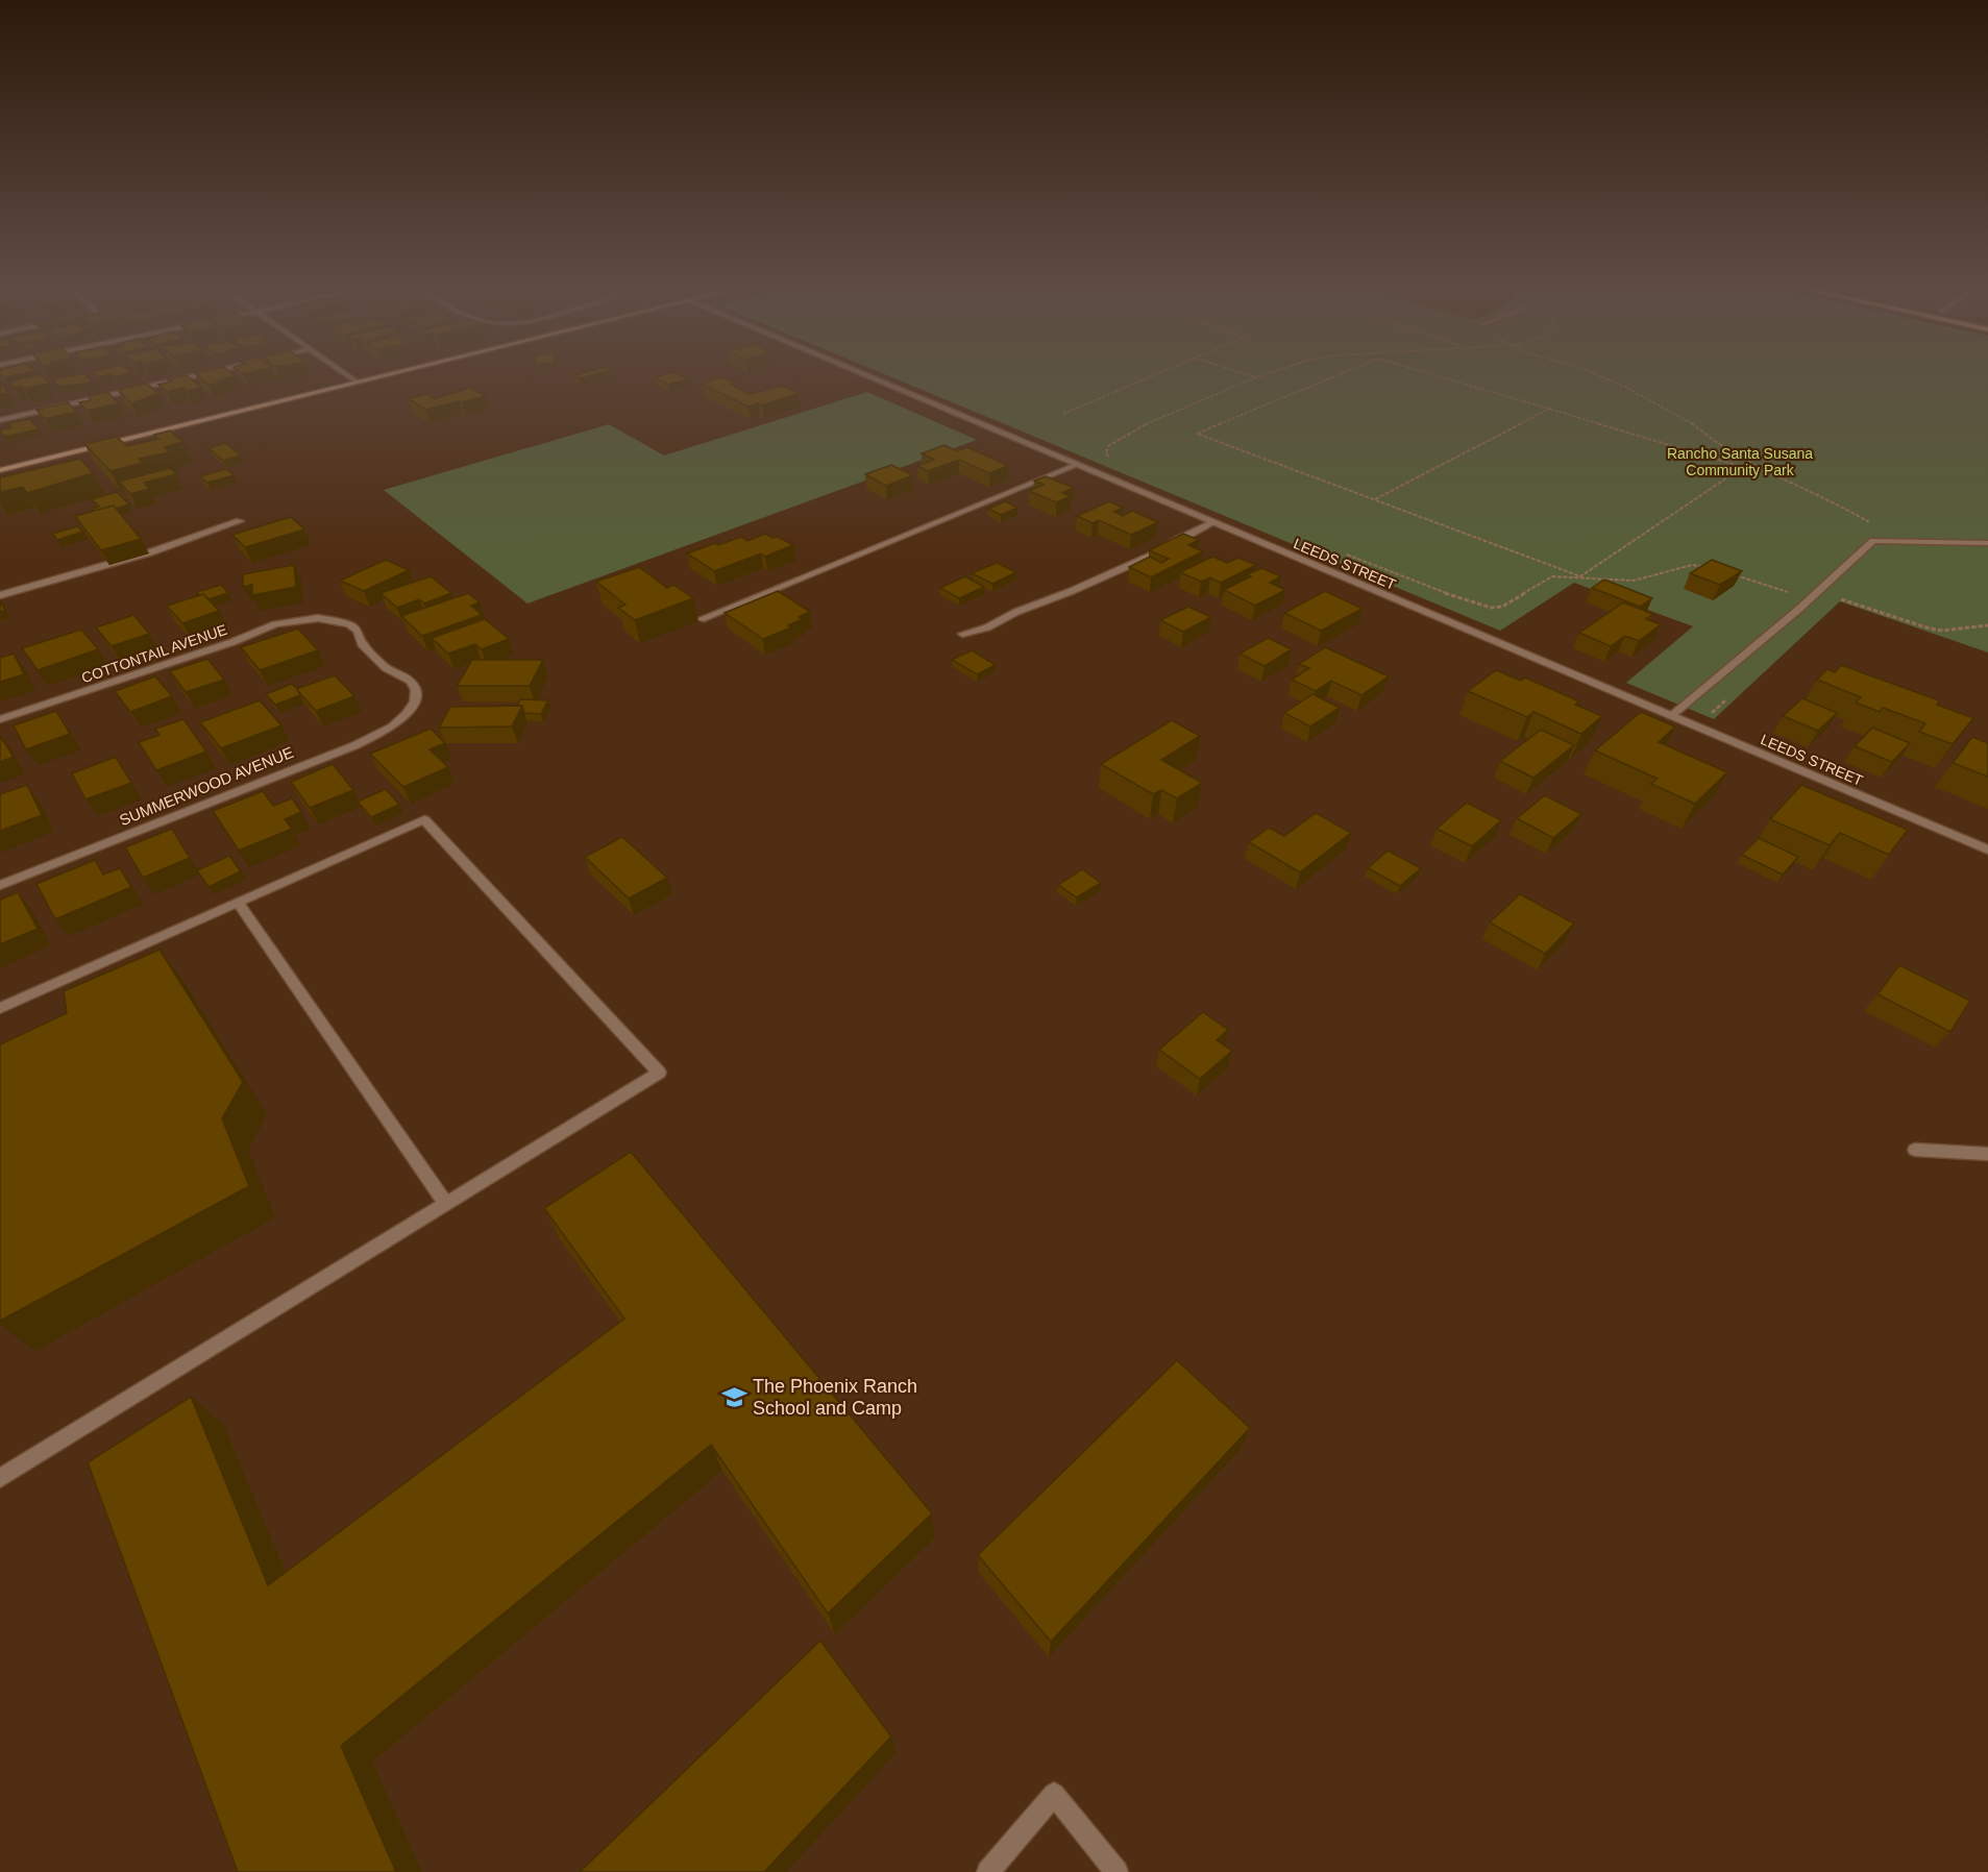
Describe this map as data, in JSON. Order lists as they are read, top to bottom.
{
  "streets": {
    "street": ["LEEDS STREET", "COTTONTAIL AVENUE", "SUMMERWOOD AVENUE"]
  },
  "crossings": [
    ["COTTONTAIL AVENUE", "SUMMERWOOD AVENUE"]
  ],
  "parks": ["Rancho Santa Susana Community Park"],
  "places": {
    "school or university": ["The Phoenix Ranch School and Camp"]
  }
}
